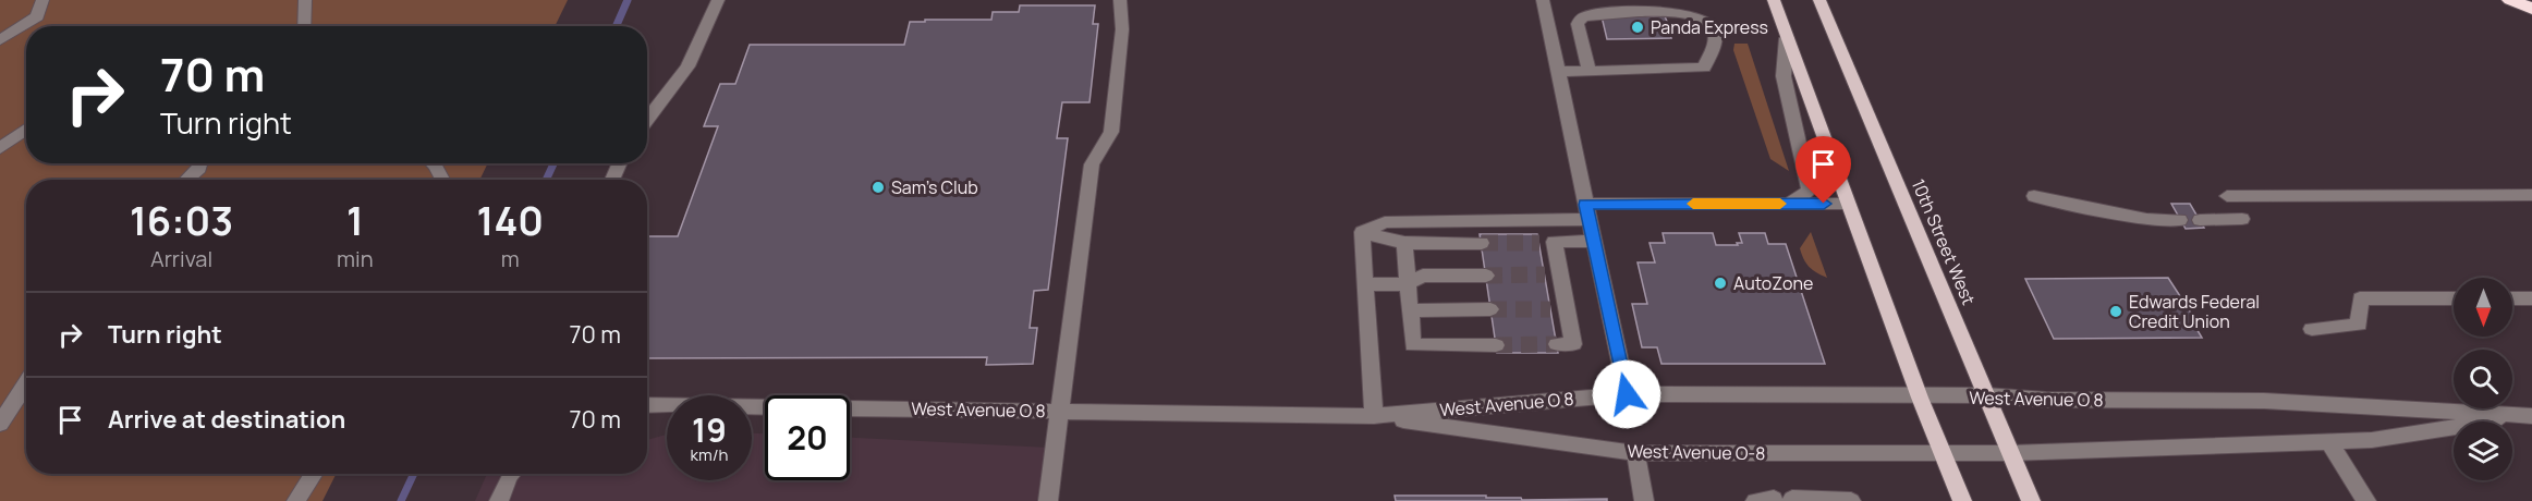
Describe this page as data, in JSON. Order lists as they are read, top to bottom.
{
  "streets": {
    "main road": ["10th Street West"],
    "street": ["West Avenue O 8", "West Avenue O-8"]
  },
  "crossings": [
    ["10th Street West", "West Avenue O 8"],
    ["West Avenue O 8", "West Avenue O-8"]
  ],
  "places": [
    "Panda Express",
    "Sam's Club",
    "AutoZone",
    "Edwards Federal Credit Union"
  ],
  "north": "bottom",
  "page": {
    "turn": ["70 m", "Turn right"],
    "eta": [
      "16:03",
      "Arrival",
      "1",
      "min",
      "140",
      "m"
    ],
    "list": [
      {
        "name": "Turn right",
        "value": "70 m"
      },
      {
        "name": "Arrive at destination",
        "value": "70 m"
      }
    ],
    "speed": "19 km/h",
    "limit": "20"
  }
}
